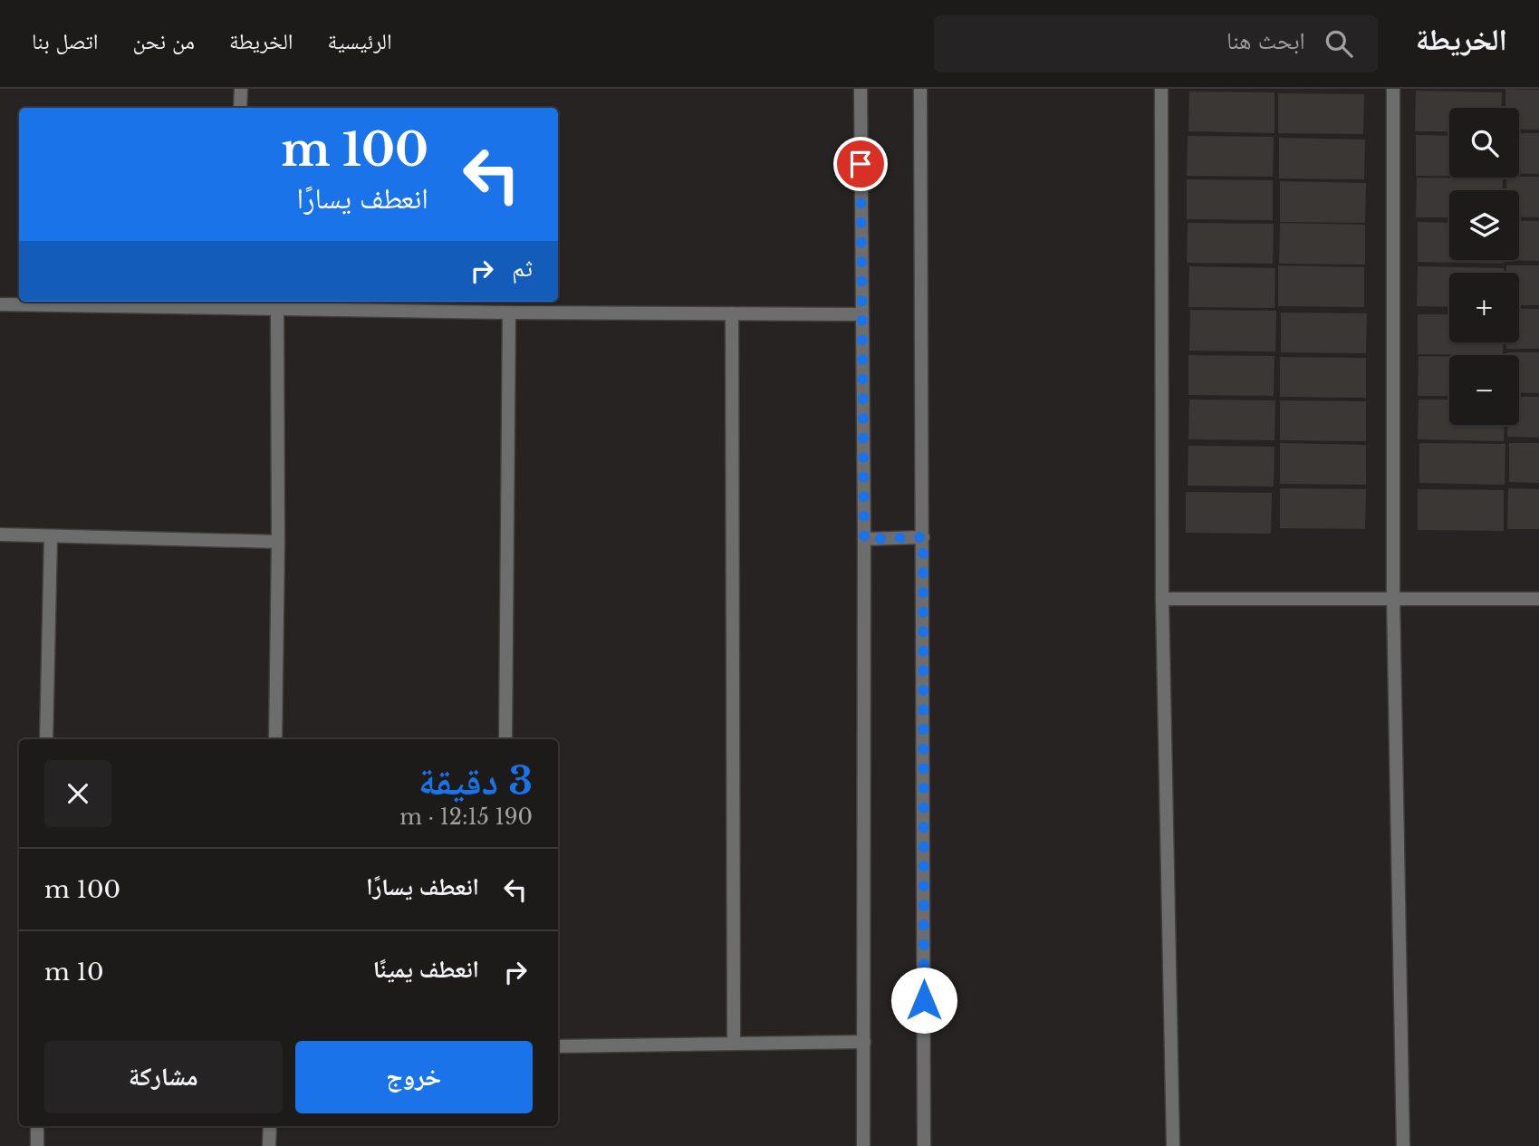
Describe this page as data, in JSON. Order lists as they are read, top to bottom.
{
  "page": {
    "header": "الخريطة",
    "search": "ابحث هنا",
    "nav": [
      "الرئيسية",
      "الخريطة",
      "من نحن",
      "اتصل بنا"
    ],
    "map_buttons": ["+", "−"],
    "turn": ["100 m", "انعطف يسارًا"],
    "then": "ثم",
    "heading": ["3 دقيقة", "190 m · 12:15"],
    "list": [
      {
        "name": "انعطف يسارًا",
        "value": "100 m"
      },
      {
        "name": "انعطف يمينًا",
        "value": "10 m"
      }
    ],
    "buttons": ["خروج", "مشاركة"]
  }
}
